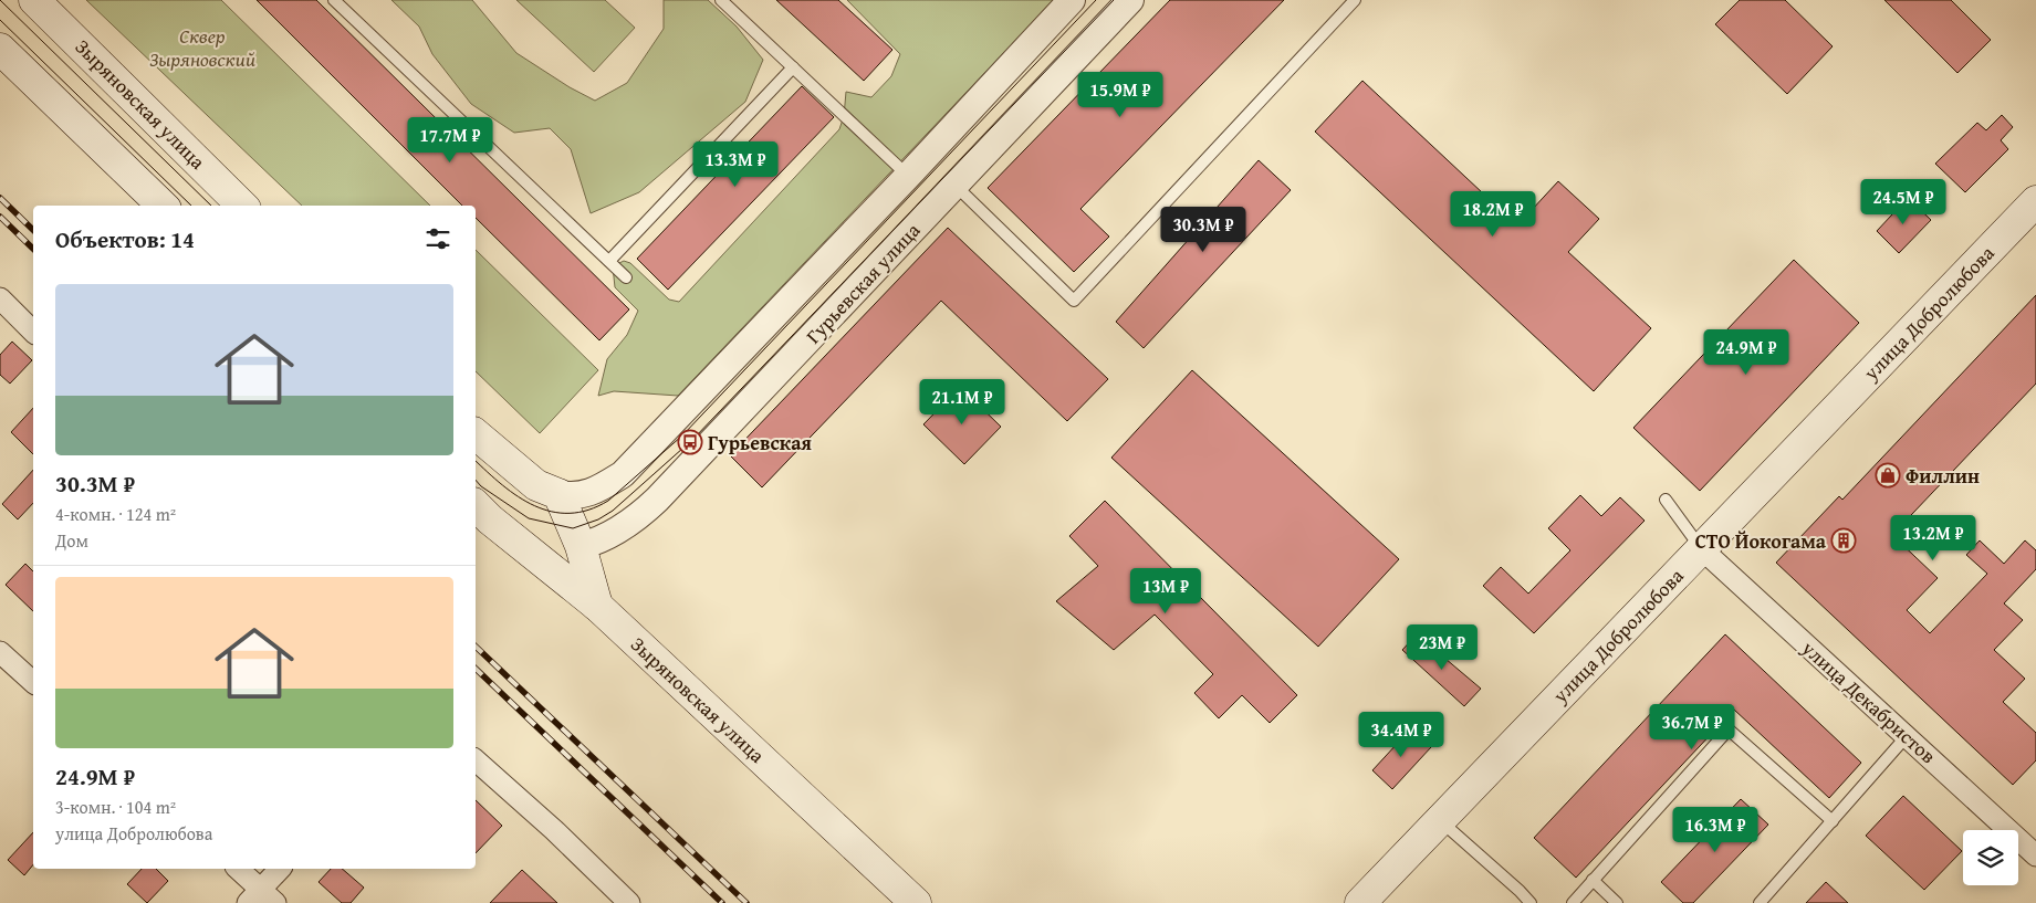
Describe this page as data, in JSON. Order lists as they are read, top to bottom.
{
  "streets": {
    "main road": ["Зыряновская улица", "улица Добролюбова"],
    "street": ["Гурьевская улица", "улица Декабристов"]
  },
  "crossings": [
    ["улица Добролюбова", "улица Декабристов"]
  ],
  "parks": ["Cквер Зыряновский"],
  "places": {
    "bus stop": ["Гурьевская"],
    "shop": ["Филлин"],
    "building": ["СТО Йокогама"]
  },
  "page": {
    "price": [
      "15.9M ₽",
      "17.7M ₽",
      "13.3M ₽",
      "24.5M ₽",
      "18.2M ₽",
      "30.3M ₽",
      "24.9M ₽",
      "21.1M ₽",
      "13.2M ₽",
      "13M ₽",
      "23M ₽",
      "36.7M ₽",
      "34.4M ₽",
      "16.3M ₽"
    ],
    "heading": "Объектов: 14",
    "list": [
      {
        "name": "30.3M ₽",
        "note": "4-комн. · 124 m² · Дом"
      },
      {
        "name": "24.9M ₽",
        "note": "3-комн. · 104 m² · улица Добролюбова"
      }
    ]
  }
}
